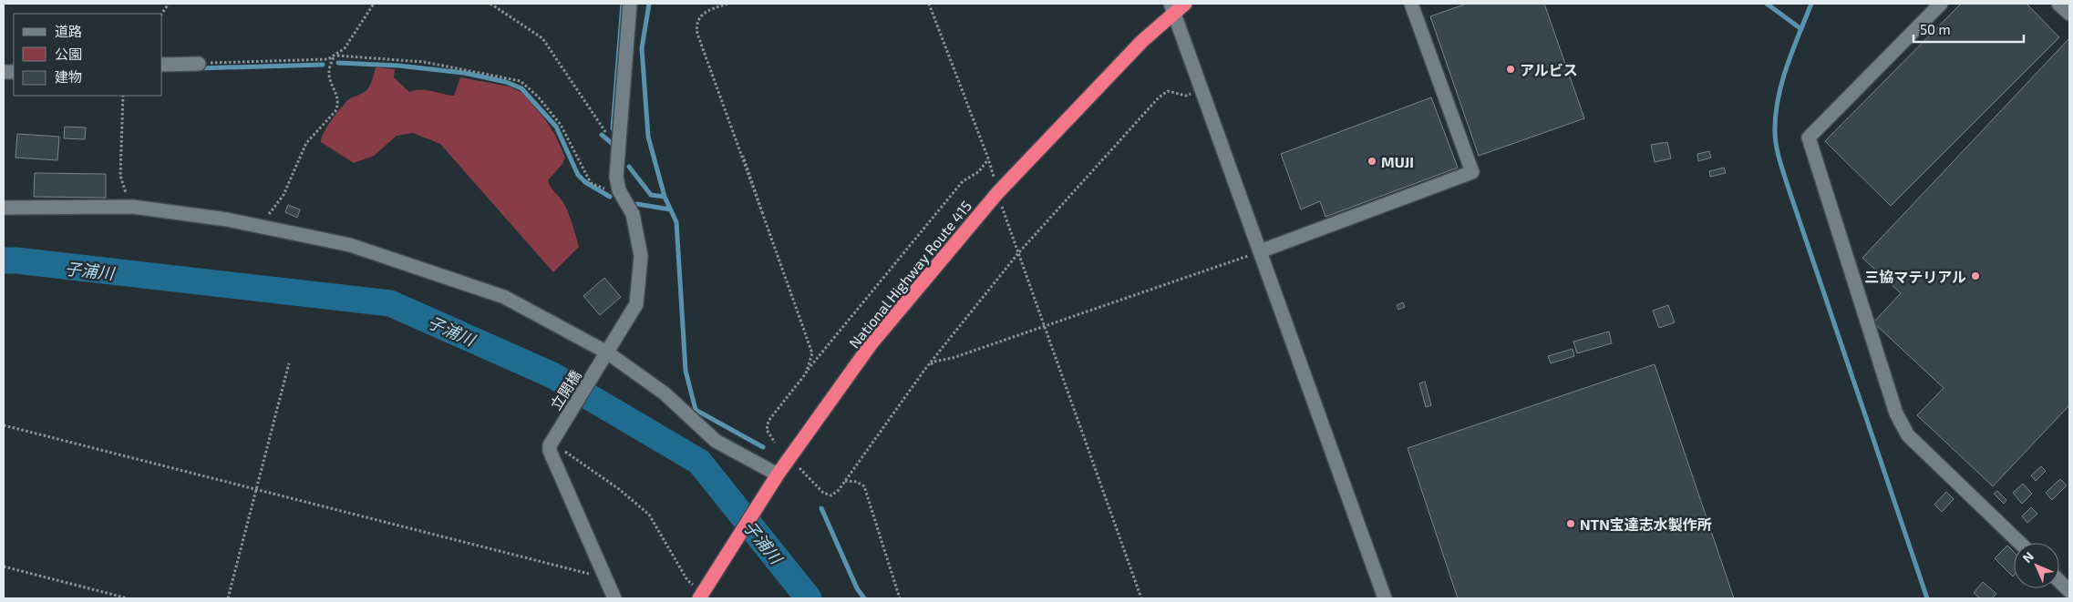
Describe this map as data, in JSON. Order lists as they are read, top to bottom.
{
  "streets": {
    "highway": ["National Highway Route 415"],
    "street": ["立開橋"]
  },
  "water": ["子浦川"],
  "places": [
    "アルビス",
    "MUJI",
    "三協マテリアル",
    "NTN宝達志水製作所"
  ],
  "legend": ["道路", "公園", "建物"],
  "scale_bar": "50 m",
  "north": "top left"
}
